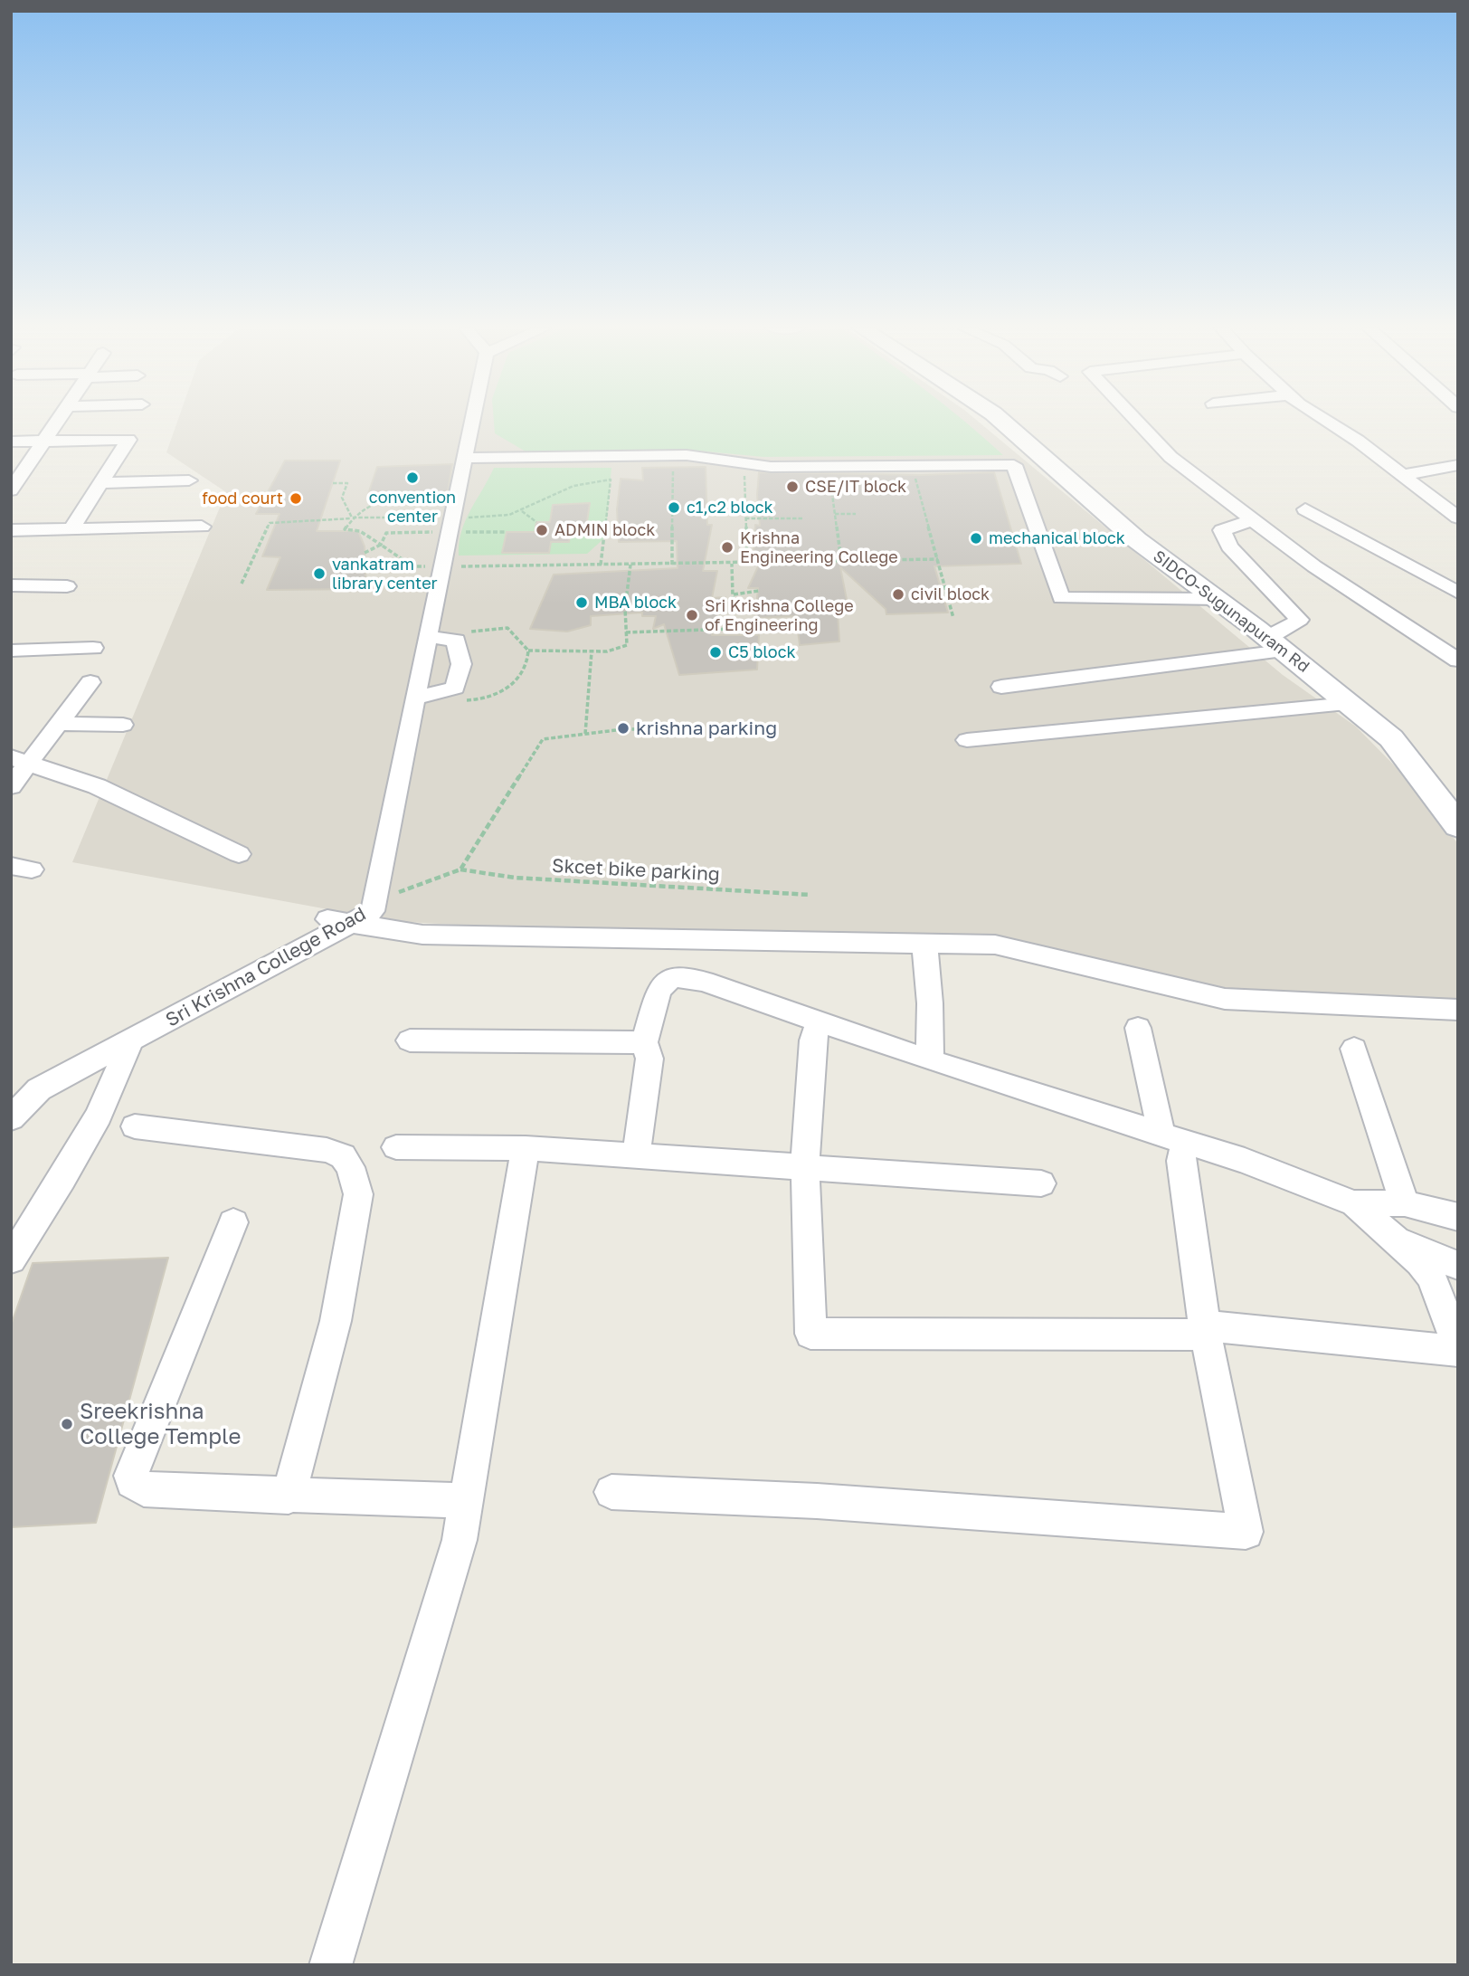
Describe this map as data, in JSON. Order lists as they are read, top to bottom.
{
  "streets": {
    "street": ["SIDCO-Sugunapuram Rd", "Sri Krishna College Road"],
    "path": ["Skcet bike parking"]
  },
  "places": [
    "convention center",
    "CSE/IT block",
    "food court",
    "c1,c2 block",
    "ADMIN block",
    "mechanical block",
    "Krishna Engineering College",
    "vankatram library center",
    "civil block",
    "MBA block",
    "Sri Krishna College of Engineering",
    "C5 block",
    "krishna parking",
    "Sreekrishna College Temple"
  ]
}
